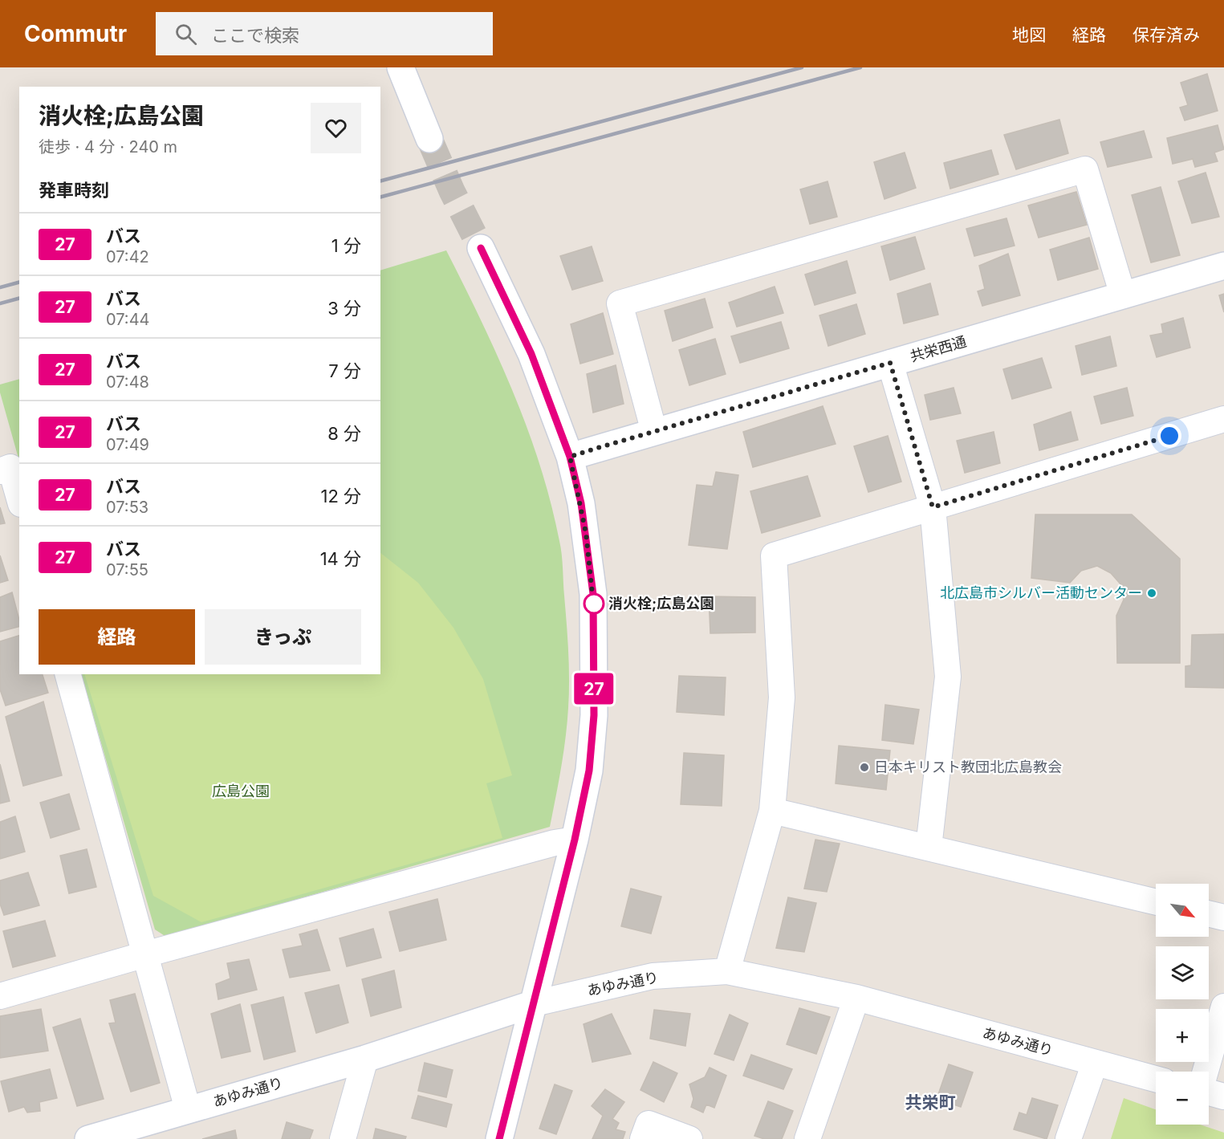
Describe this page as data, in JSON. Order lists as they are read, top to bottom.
{
  "streets": {
    "street": ["共栄西通", "あゆみ通り"]
  },
  "districts": ["共栄町"],
  "parks": ["広島公園"],
  "places": ["北広島市シルバー活動センター", "消火栓;広島公園", "日本キリスト教団北広島教会"],
  "lines": ["bus line 27"],
  "north": "bottom right",
  "page": {
    "header": "Commutr",
    "search": "ここで検索",
    "nav": ["地図", "経路", "保存済み"],
    "on_map": "27",
    "heading": [
      ["消火栓;広島公園", "徒歩 · 4 分 · 240 m"],
      "発車時刻"
    ],
    "list": [
      {
        "mark": "27",
        "name": "バス",
        "note": "07:42",
        "value": "1 分"
      },
      {
        "mark": "27",
        "name": "バス",
        "note": "07:44",
        "value": "3 分"
      },
      {
        "mark": "27",
        "name": "バス",
        "note": "07:48",
        "value": "7 分"
      },
      {
        "mark": "27",
        "name": "バス",
        "note": "07:49",
        "value": "8 分"
      },
      {
        "mark": "27",
        "name": "バス",
        "note": "07:53",
        "value": "12 分"
      },
      {
        "mark": "27",
        "name": "バス",
        "note": "07:55",
        "value": "14 分"
      }
    ],
    "buttons": ["経路", "きっぷ"],
    "map_buttons": ["+", "−"]
  }
}
